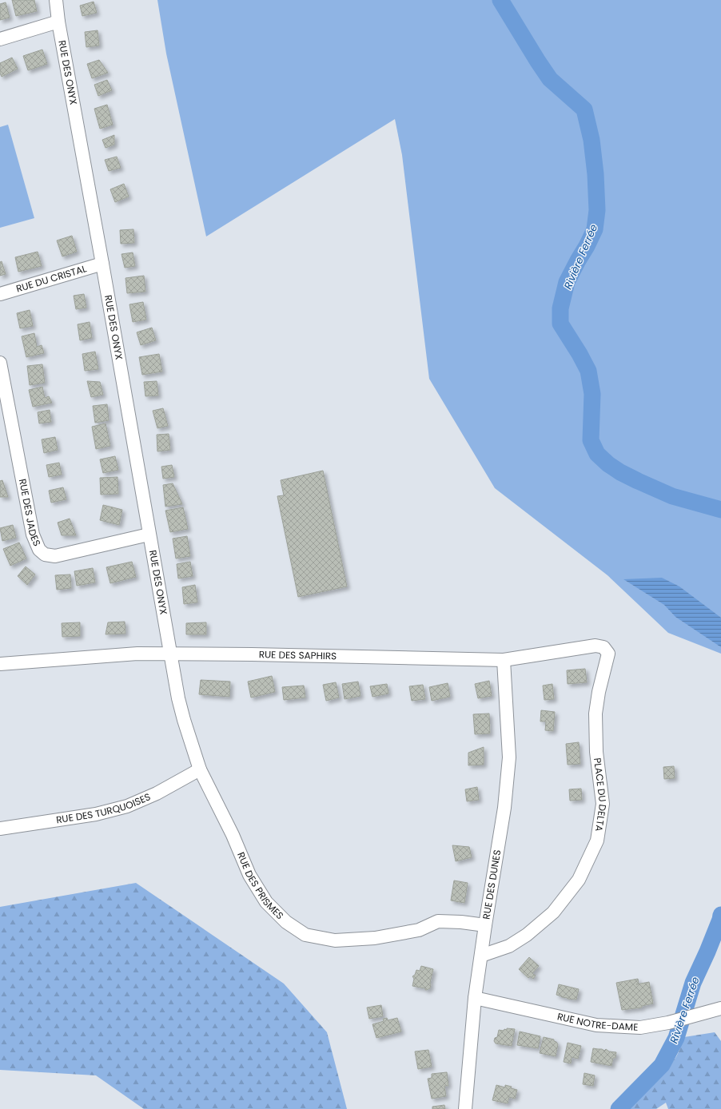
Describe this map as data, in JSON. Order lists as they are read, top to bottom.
{
  "streets": {
    "street": [
      "RUE DES ONYX",
      "RUE DU CRISTAL",
      "RUE DES JADES",
      "RUE DES SAPHIRS",
      "PLACE DU DELTA",
      "RUE DES TURQUOISES",
      "RUE DES PRISMES",
      "RUE DES DUNES",
      "RUE NOTRE-DAME"
    ]
  },
  "crossings": [
    ["RUE DES ONYX", "RUE DU CRISTAL"],
    ["RUE DES ONYX", "RUE DES JADES"],
    ["RUE DES ONYX", "RUE DES SAPHIRS"],
    ["RUE DES ONYX", "RUE DES PRISMES"],
    ["RUE DES SAPHIRS", "PLACE DU DELTA"],
    ["RUE DES SAPHIRS", "RUE DES PRISMES"],
    ["RUE DES SAPHIRS", "RUE DES DUNES"],
    ["PLACE DU DELTA", "RUE DES DUNES"],
    ["RUE DES TURQUOISES", "RUE DES PRISMES"],
    ["RUE DES PRISMES", "RUE DES DUNES"],
    ["RUE DES DUNES", "RUE NOTRE-DAME"]
  ],
  "water": ["Rivière Ferrée"]
}
